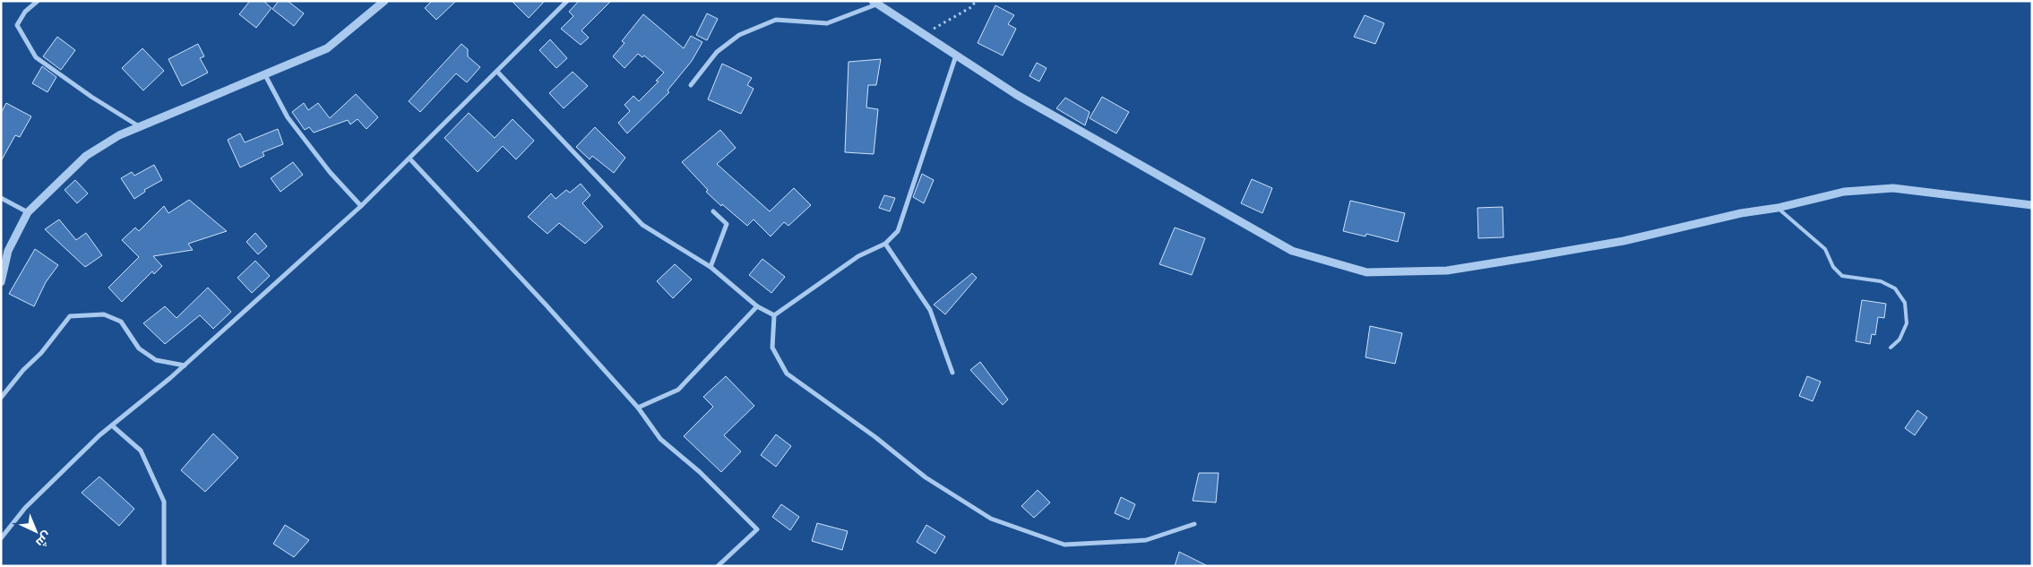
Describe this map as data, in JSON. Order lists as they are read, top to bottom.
{
  "north": "bottom right"
}
